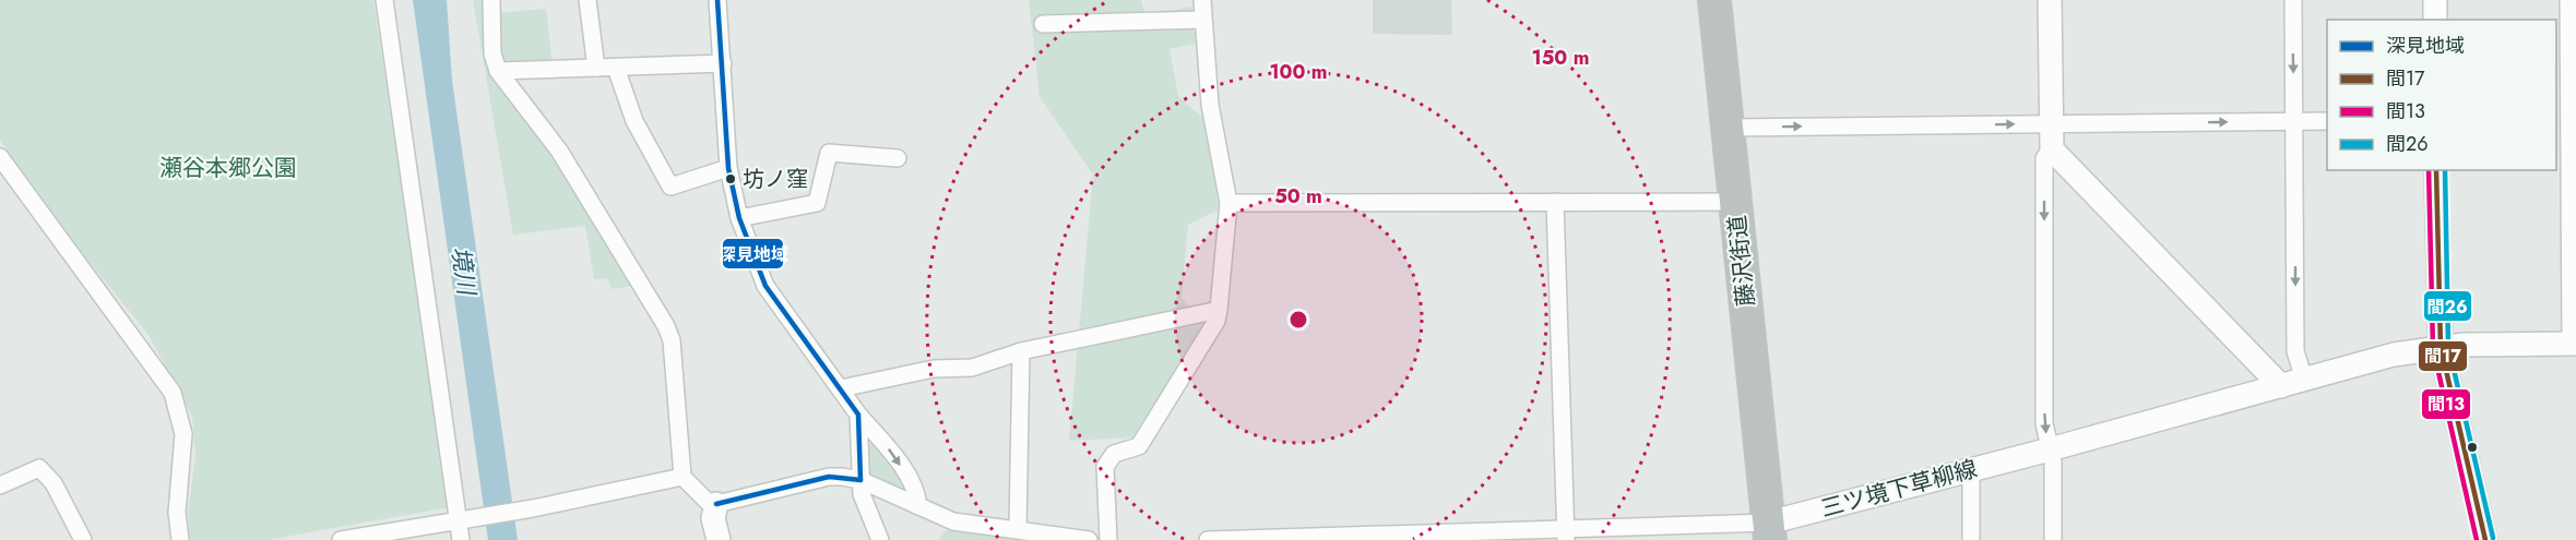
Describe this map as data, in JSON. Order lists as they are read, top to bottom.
{
  "streets": {
    "highway": ["藤沢街道"],
    "street": ["三ツ境下草柳線"]
  },
  "crossings": [
    ["藤沢街道", "三ツ境下草柳線"]
  ],
  "water": ["境川"],
  "parks": ["瀬谷本郷公園"],
  "places": ["坊ノ窪"],
  "lines": [
    "transit line 深見地域",
    "transit line 間17",
    "transit line 間13",
    "transit line 間26"
  ],
  "legend": [
    "深見地域",
    "間17",
    "間13",
    "間26"
  ],
  "rings": ["150 m", "100 m", "50 m"]
}
